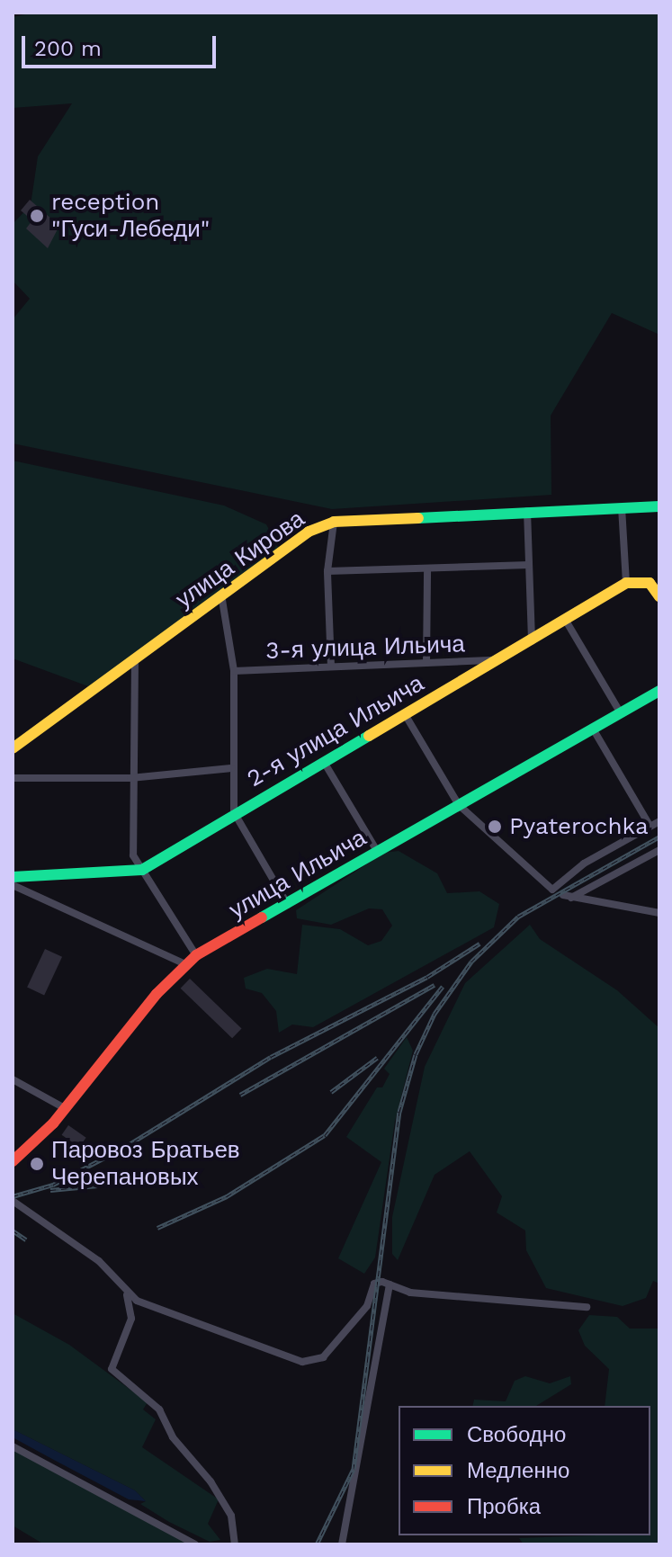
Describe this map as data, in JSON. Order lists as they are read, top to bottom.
{
  "streets": {
    "street": [
      "улица Кирова",
      "3-я улица Ильича",
      "2-я улица Ильича",
      "улица Ильича"
    ]
  },
  "crossings": [
    ["улица Кирова", "3-я улица Ильича"],
    ["3-я улица Ильича", "2-я улица Ильича"],
    ["3-я улица Ильича", "улица Ильича"]
  ],
  "places": ["reception \"Гуси-Лебеди\"", "Pyaterochka", "Паровоз Братьев Черепановых"],
  "legend": ["Свободно", "Медленно", "Пробка"],
  "scale_bar": "200 m"
}
